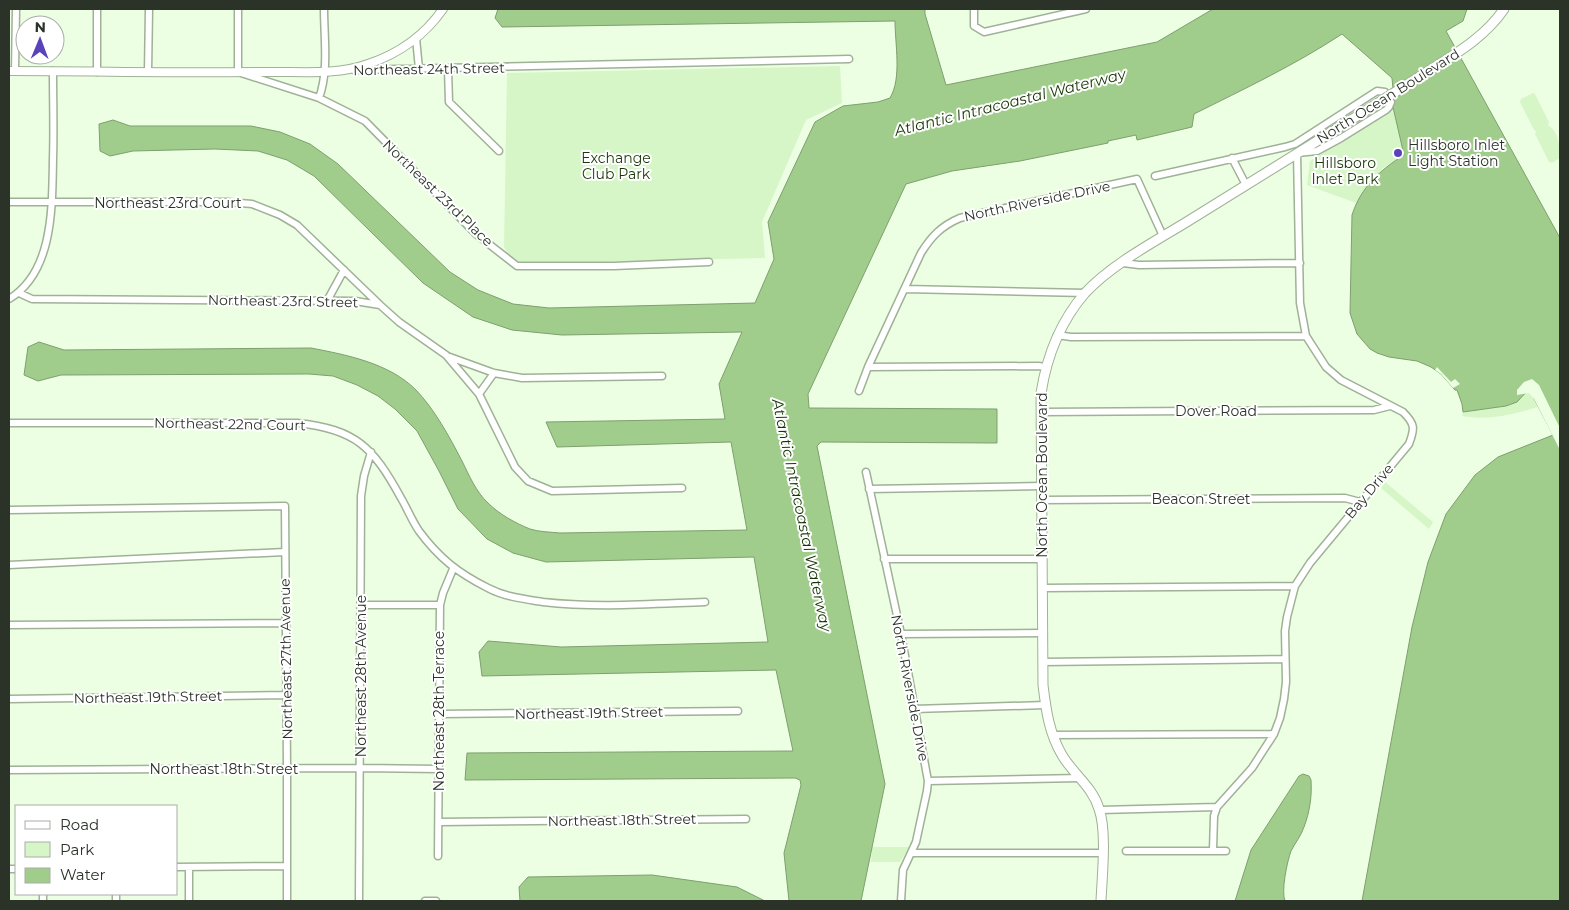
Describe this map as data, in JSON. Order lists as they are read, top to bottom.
{
  "streets": {
    "main road": ["North Ocean Boulevard"],
    "street": [
      "Northeast 24th Street",
      "Northeast 23rd Place",
      "North Riverside Drive",
      "Northeast 23rd Court",
      "Northeast 23rd Street",
      "Dover Road",
      "Northeast 22nd Court",
      "Bay Drive",
      "Beacon Street",
      "Northeast 27th Avenue",
      "Northeast 28th Avenue",
      "Northeast 19th Street",
      "Northeast 28th Terrace",
      "Northeast 18th Street"
    ]
  },
  "crossings": [
    ["Northeast 24th Street", "Northeast 23rd Place"],
    ["North Ocean Boulevard", "North Riverside Drive"],
    ["North Ocean Boulevard", "Dover Road"],
    ["North Ocean Boulevard", "Bay Drive"],
    ["North Ocean Boulevard", "Beacon Street"],
    ["Northeast 23rd Court", "Northeast 23rd Street"],
    ["Dover Road", "Bay Drive"],
    ["Northeast 22nd Court", "Northeast 28th Avenue"],
    ["Northeast 22nd Court", "Northeast 28th Terrace"],
    ["Bay Drive", "Beacon Street"],
    ["Northeast 27th Avenue", "Northeast 19th Street"],
    ["Northeast 27th Avenue", "Northeast 18th Street"],
    ["Northeast 28th Avenue", "Northeast 18th Street"],
    ["Northeast 19th Street", "Northeast 28th Terrace"],
    ["Northeast 28th Terrace", "Northeast 18th Street"]
  ],
  "water": ["Atlantic Intracoastal Waterway"],
  "parks": ["Exchange Club Park", "Hillsboro Inlet Park"],
  "places": ["Hillsboro Inlet Light Station"],
  "legend": ["Road", "Park", "Water"],
  "north": "top"
}
